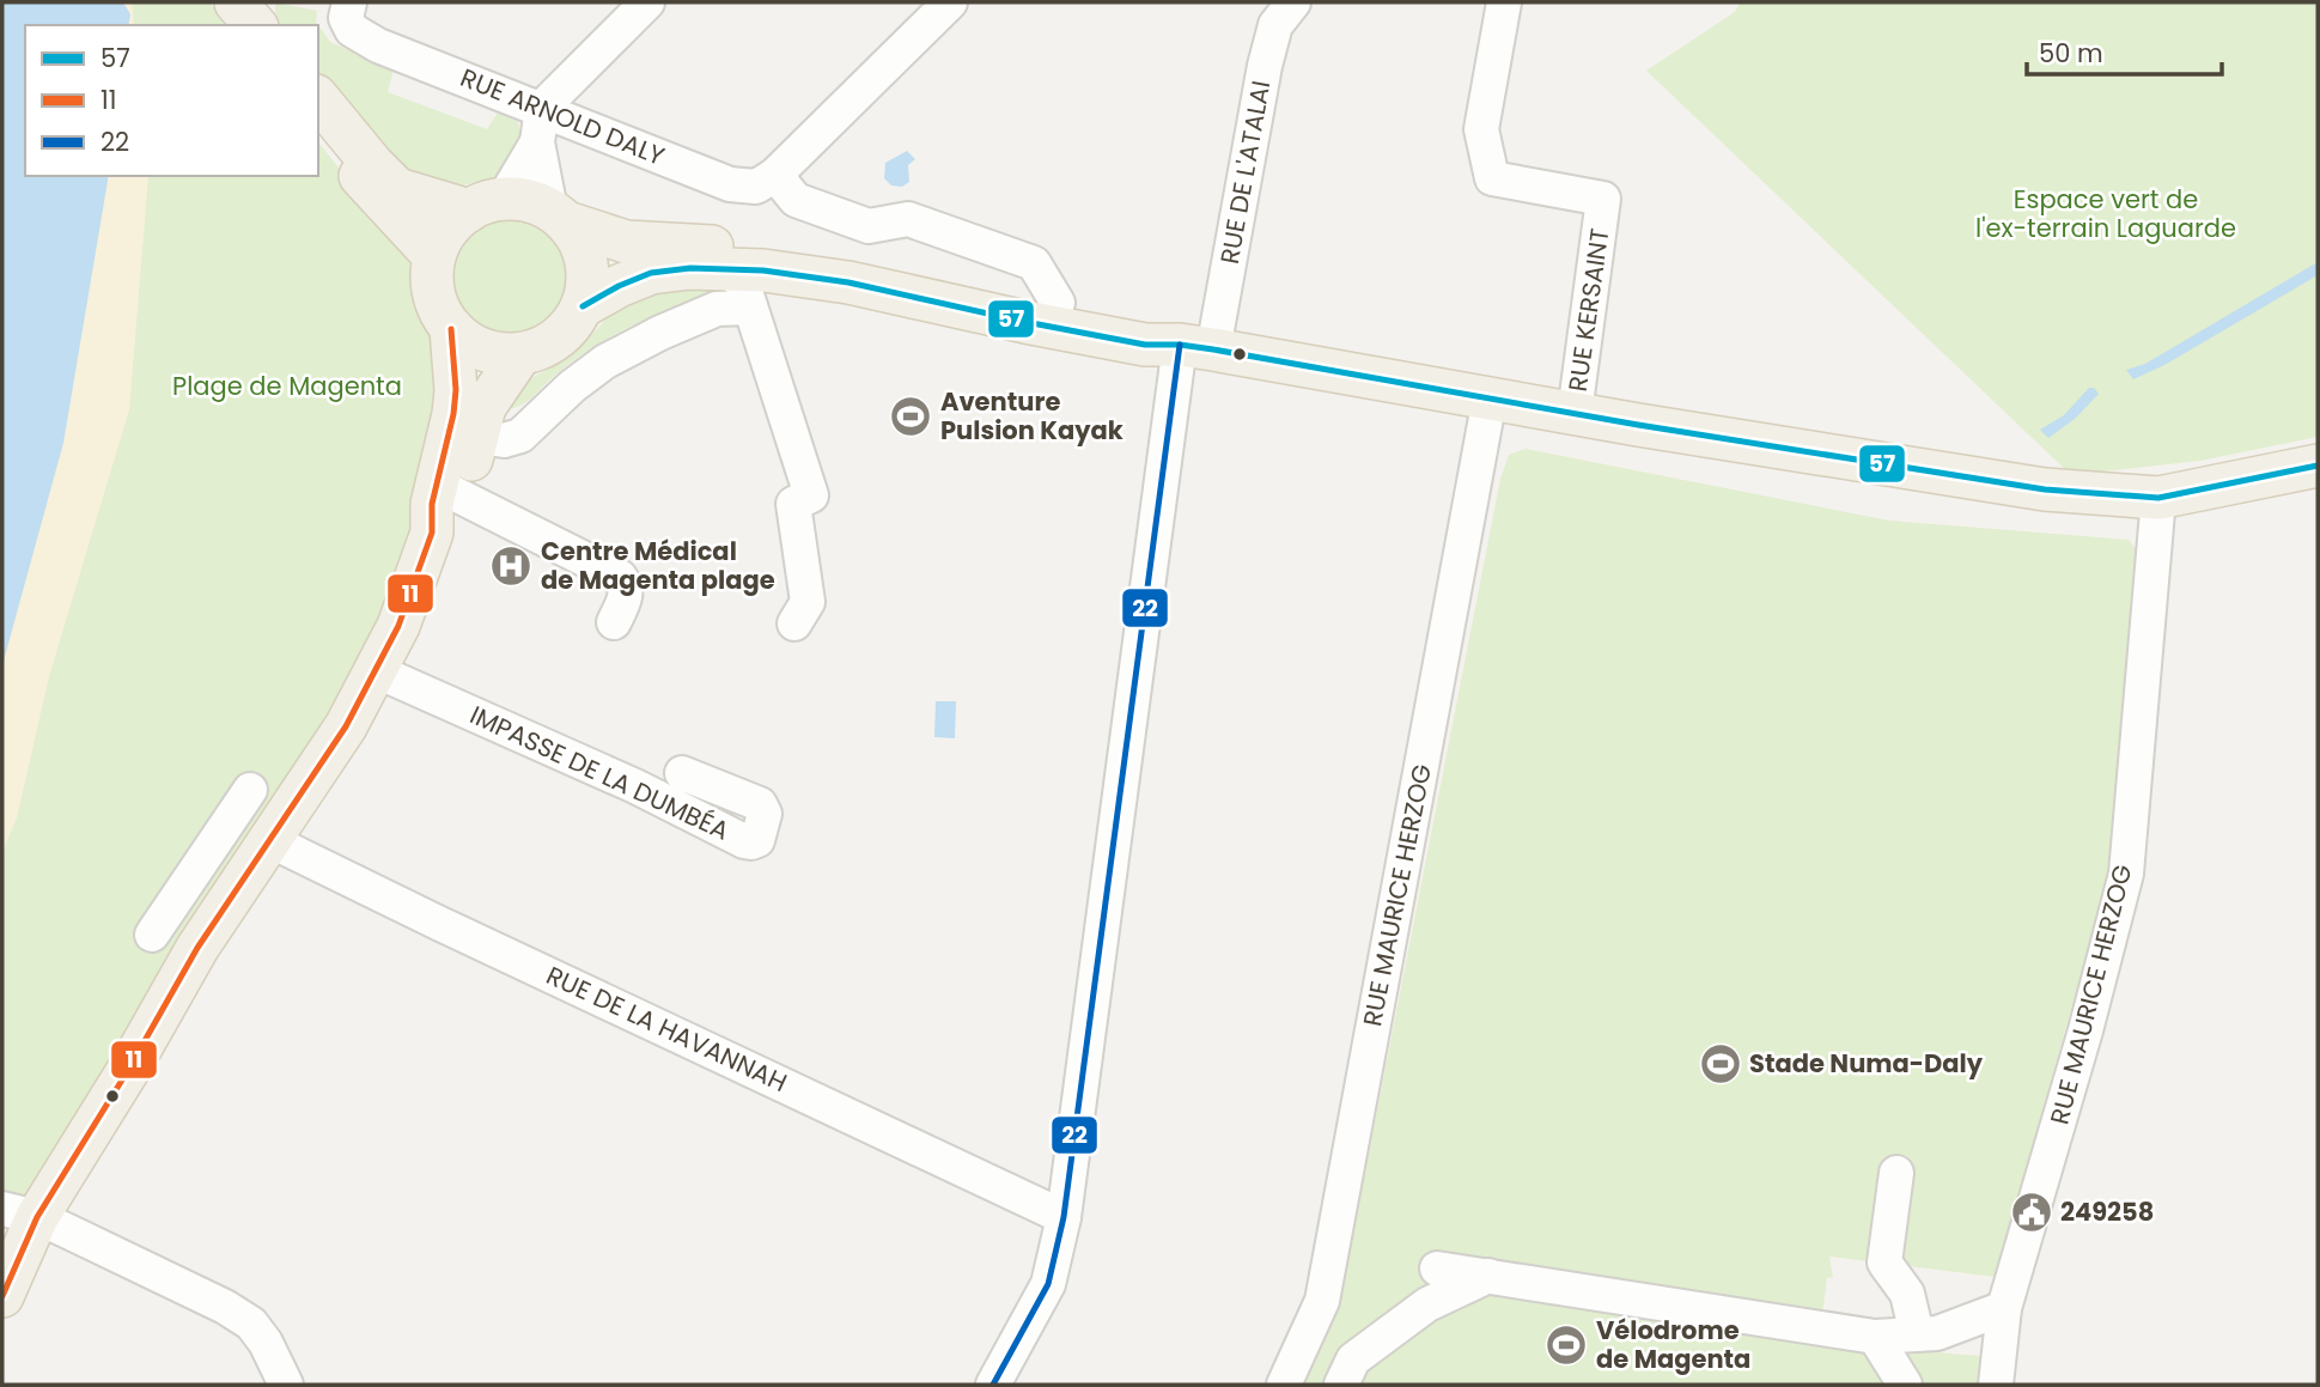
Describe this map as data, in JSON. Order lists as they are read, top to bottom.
{
  "streets": {
    "street": [
      "RUE ARNOLD DALY",
      "RUE DE L'ATALAI",
      "RUE KERSAINT",
      "IMPASSE DE LA DUMBÉA",
      "RUE MAURICE HERZOG",
      "RUE DE LA HAVANNAH"
    ]
  },
  "crossings": [
    ["RUE DE L'ATALAI", "RUE DE LA HAVANNAH"]
  ],
  "parks": ["Espace vert de l'ex-terrain Laguarde", "Plage de Magenta"],
  "places": {
    "sports": ["Aventure Pulsion Kayak", "Stade Numa-Daly", "Vélodrome de Magenta"],
    "hospital": ["Centre Médical de Magenta plage"],
    "public building": ["249258"]
  },
  "lines": ["transit line 57", "transit line 11", "transit line 22"],
  "legend": ["57", "11", "22"],
  "scale_bar": "50 m"
}
